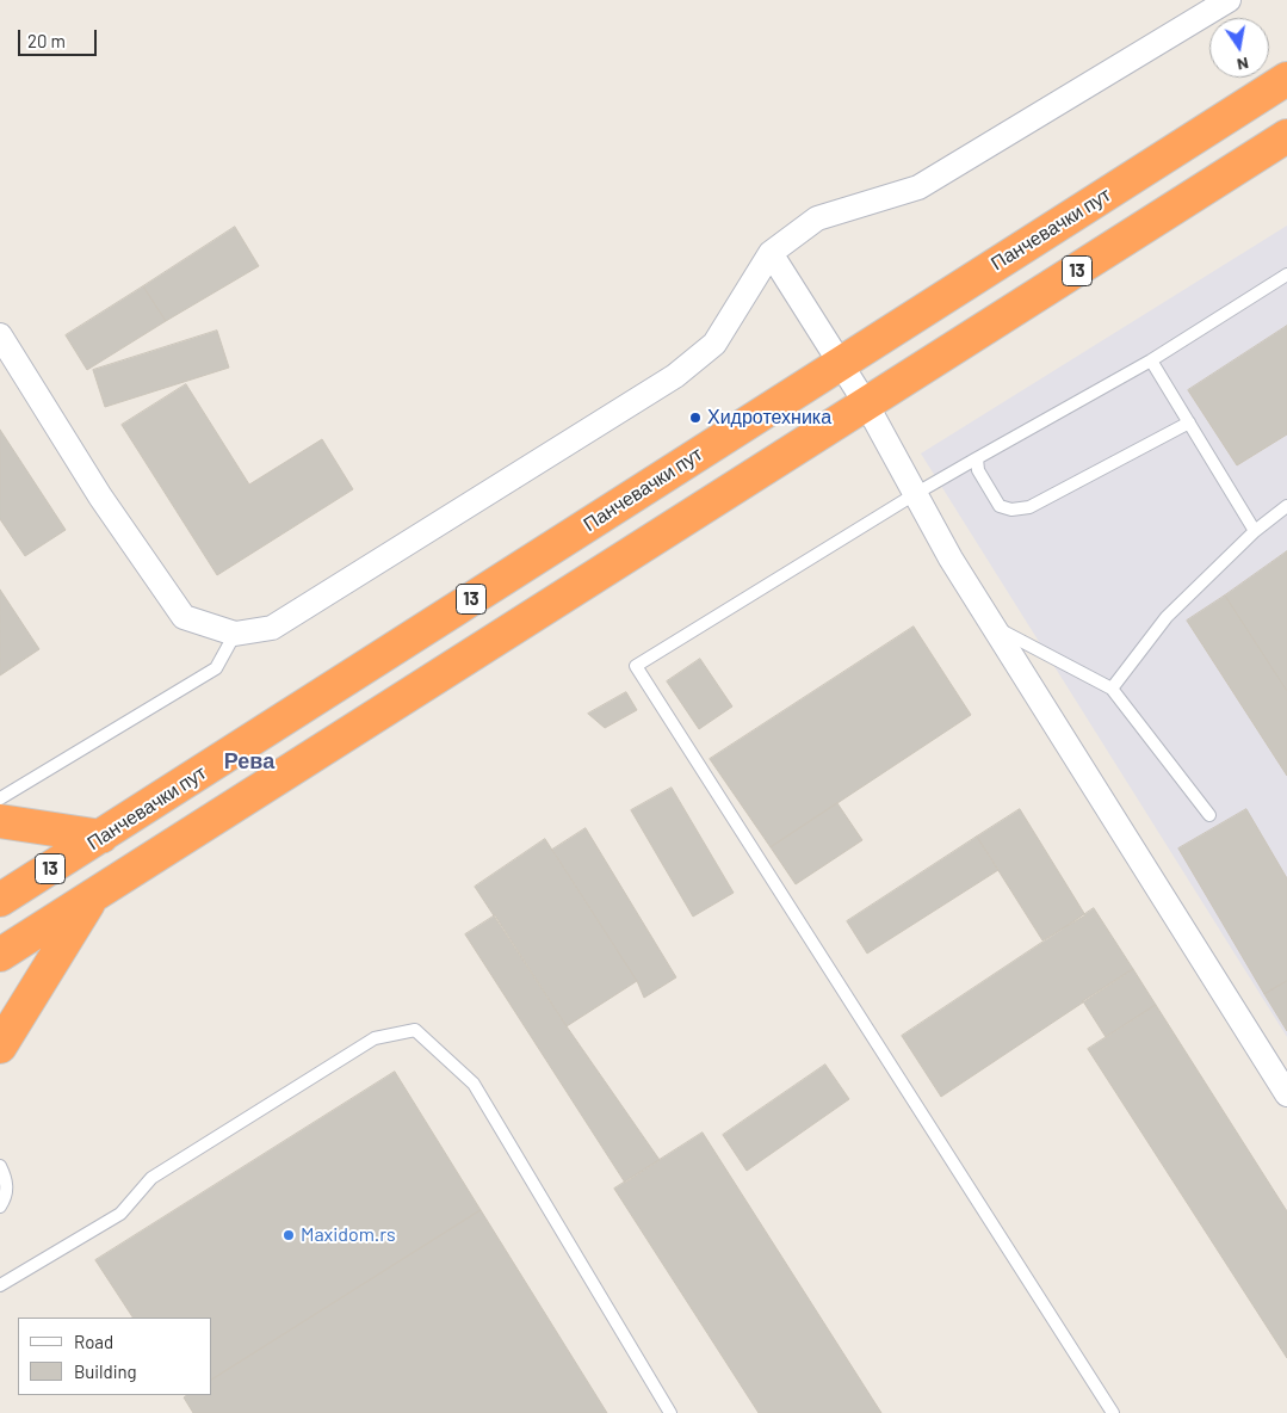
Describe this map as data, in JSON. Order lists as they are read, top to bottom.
{
  "streets": {
    "highway": ["Панчевачки пут", "13"]
  },
  "districts": ["Рева"],
  "places": ["Хидротехника", "Maxidom.rs"],
  "legend": ["Road", "Building"],
  "scale_bar": "20 m",
  "north": "bottom"
}
